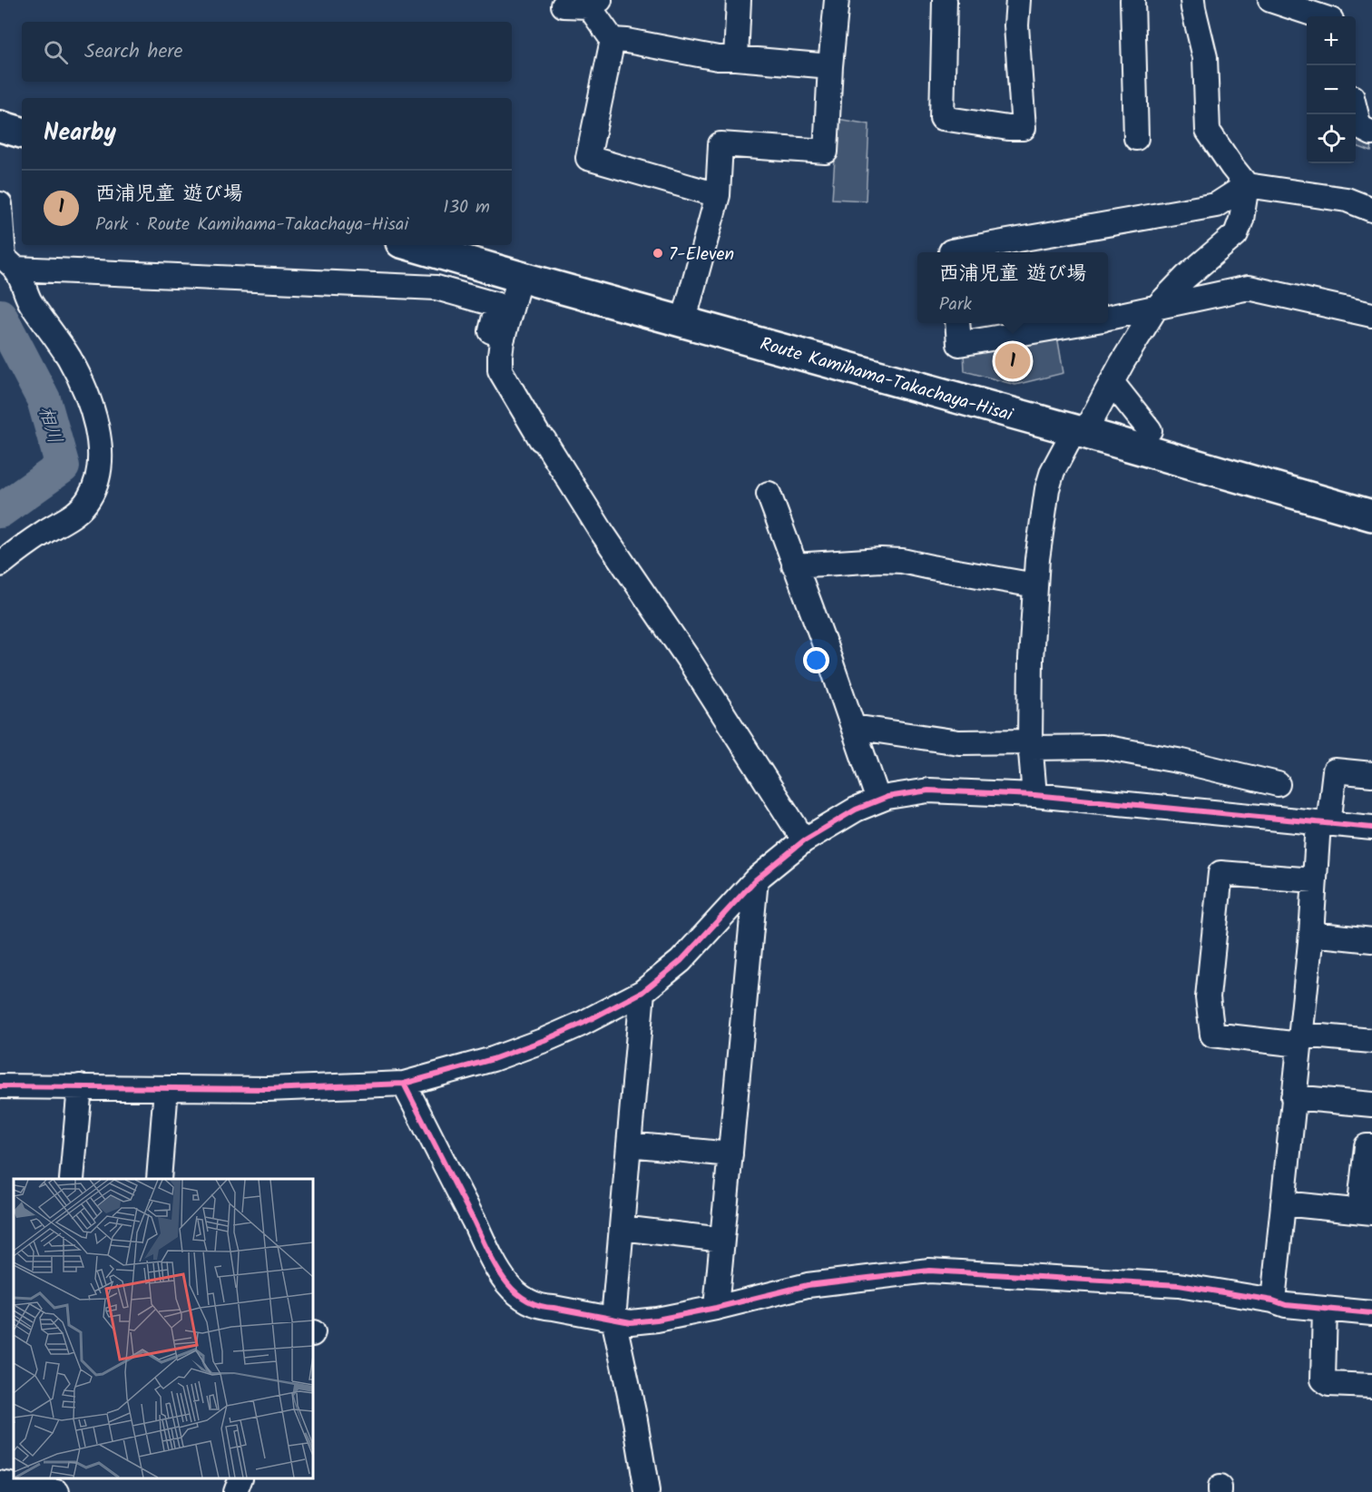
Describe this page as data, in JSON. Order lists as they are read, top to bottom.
{
  "streets": {
    "main road": ["Route Kamihama-Takachaya-Hisai"]
  },
  "water": ["相川"],
  "places": ["7-Eleven"],
  "page": {
    "map_buttons": ["+", "−"],
    "search": "Search here",
    "heading": "Nearby",
    "list": [
      {
        "mark": "1",
        "name": "西浦児童 遊び場",
        "note": "Park · Route Kamihama-Takachaya-Hisai",
        "value": "130 m"
      }
    ],
    "popup": ["西浦児童 遊び場", "Park"],
    "pins": "1"
  }
}
